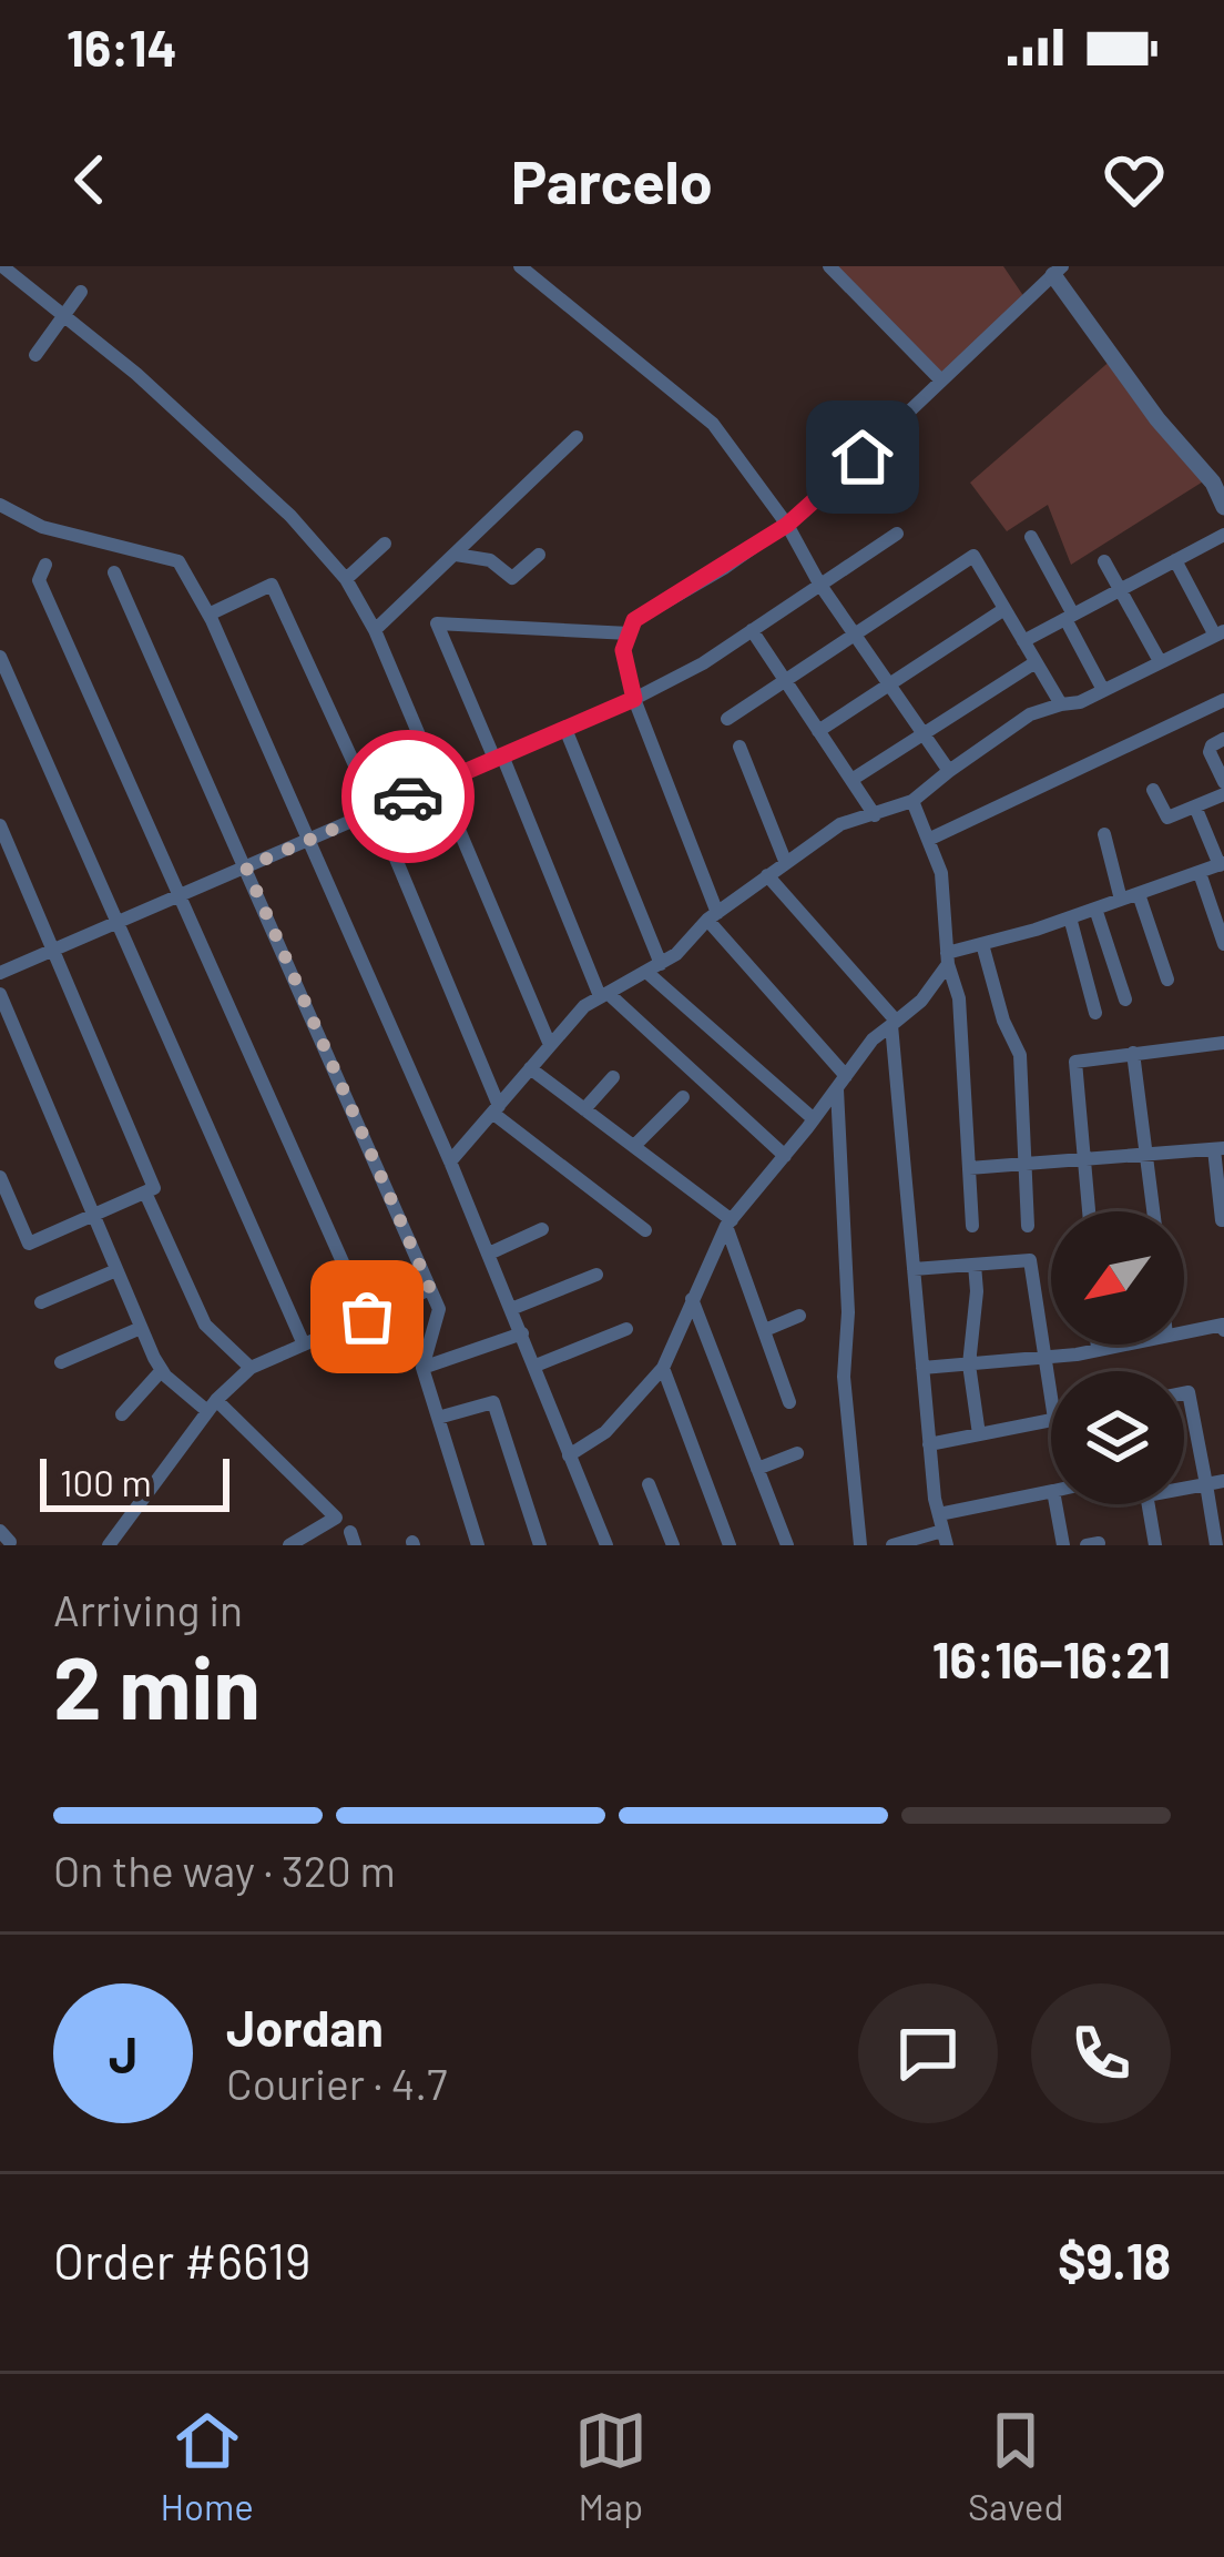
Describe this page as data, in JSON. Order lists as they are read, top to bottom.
{
  "scale_bar": "100 m",
  "north": "bottom left",
  "page": {
    "status": "16:14",
    "header": "Parcelo",
    "scale": "100 m",
    "heading": ["2 min", "Arriving in", "16:16–16:21"],
    "panel": [
      "Jordan",
      "Courier · 4.7",
      "Order #6619",
      "$9.18"
    ],
    "bar": "On the way · 320 m",
    "round": "J",
    "tabs": ["Home", "Map", "Saved"]
  }
}
